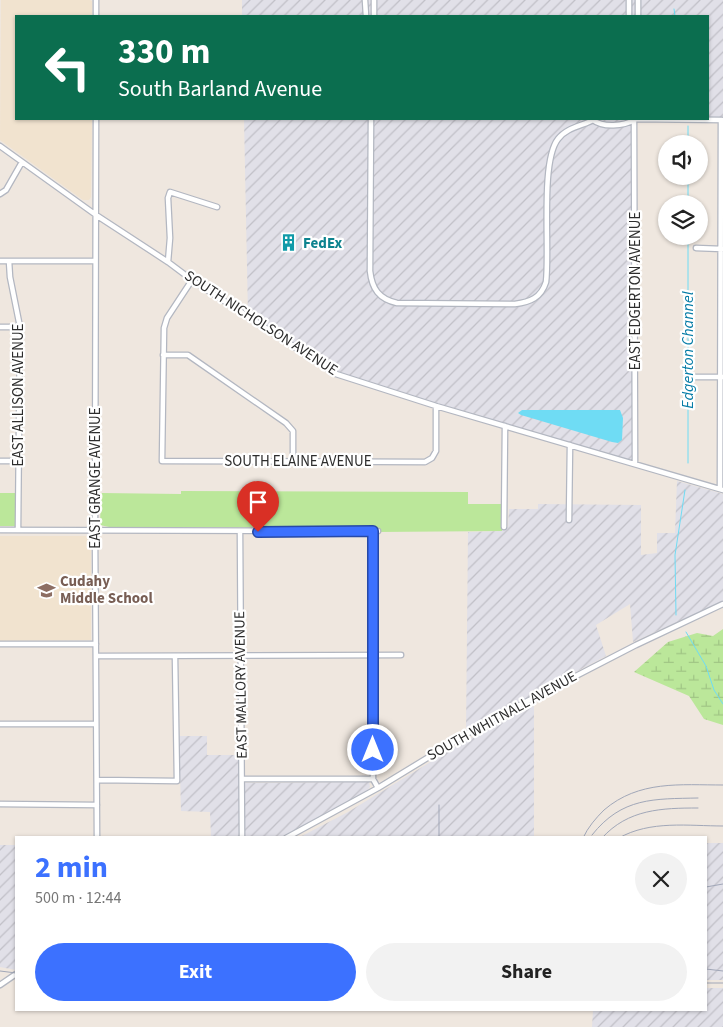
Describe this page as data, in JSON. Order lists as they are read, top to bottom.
{
  "streets": {
    "street": [
      "EAST EDGERTON AVENUE",
      "SOUTH NICHOLSON AVENUE",
      "EAST ALLISON AVENUE",
      "SOUTH ELAINE AVENUE",
      "EAST GRANGE AVENUE",
      "EAST MALLORY AVENUE",
      "SOUTH WHITNALL AVENUE"
    ]
  },
  "crossings": [
    ["EAST EDGERTON AVENUE", "SOUTH NICHOLSON AVENUE"],
    ["SOUTH NICHOLSON AVENUE", "SOUTH ELAINE AVENUE"],
    ["SOUTH NICHOLSON AVENUE", "EAST GRANGE AVENUE"]
  ],
  "water": ["Edgerton Channel"],
  "places": {
    "building": ["FedEx"],
    "school or university": ["Cudahy Middle School"]
  },
  "page": {
    "turn": ["330 m", "South Barland Avenue"],
    "heading": ["2 min", "500 m · 12:44"],
    "buttons": ["Exit", "Share"]
  }
}
